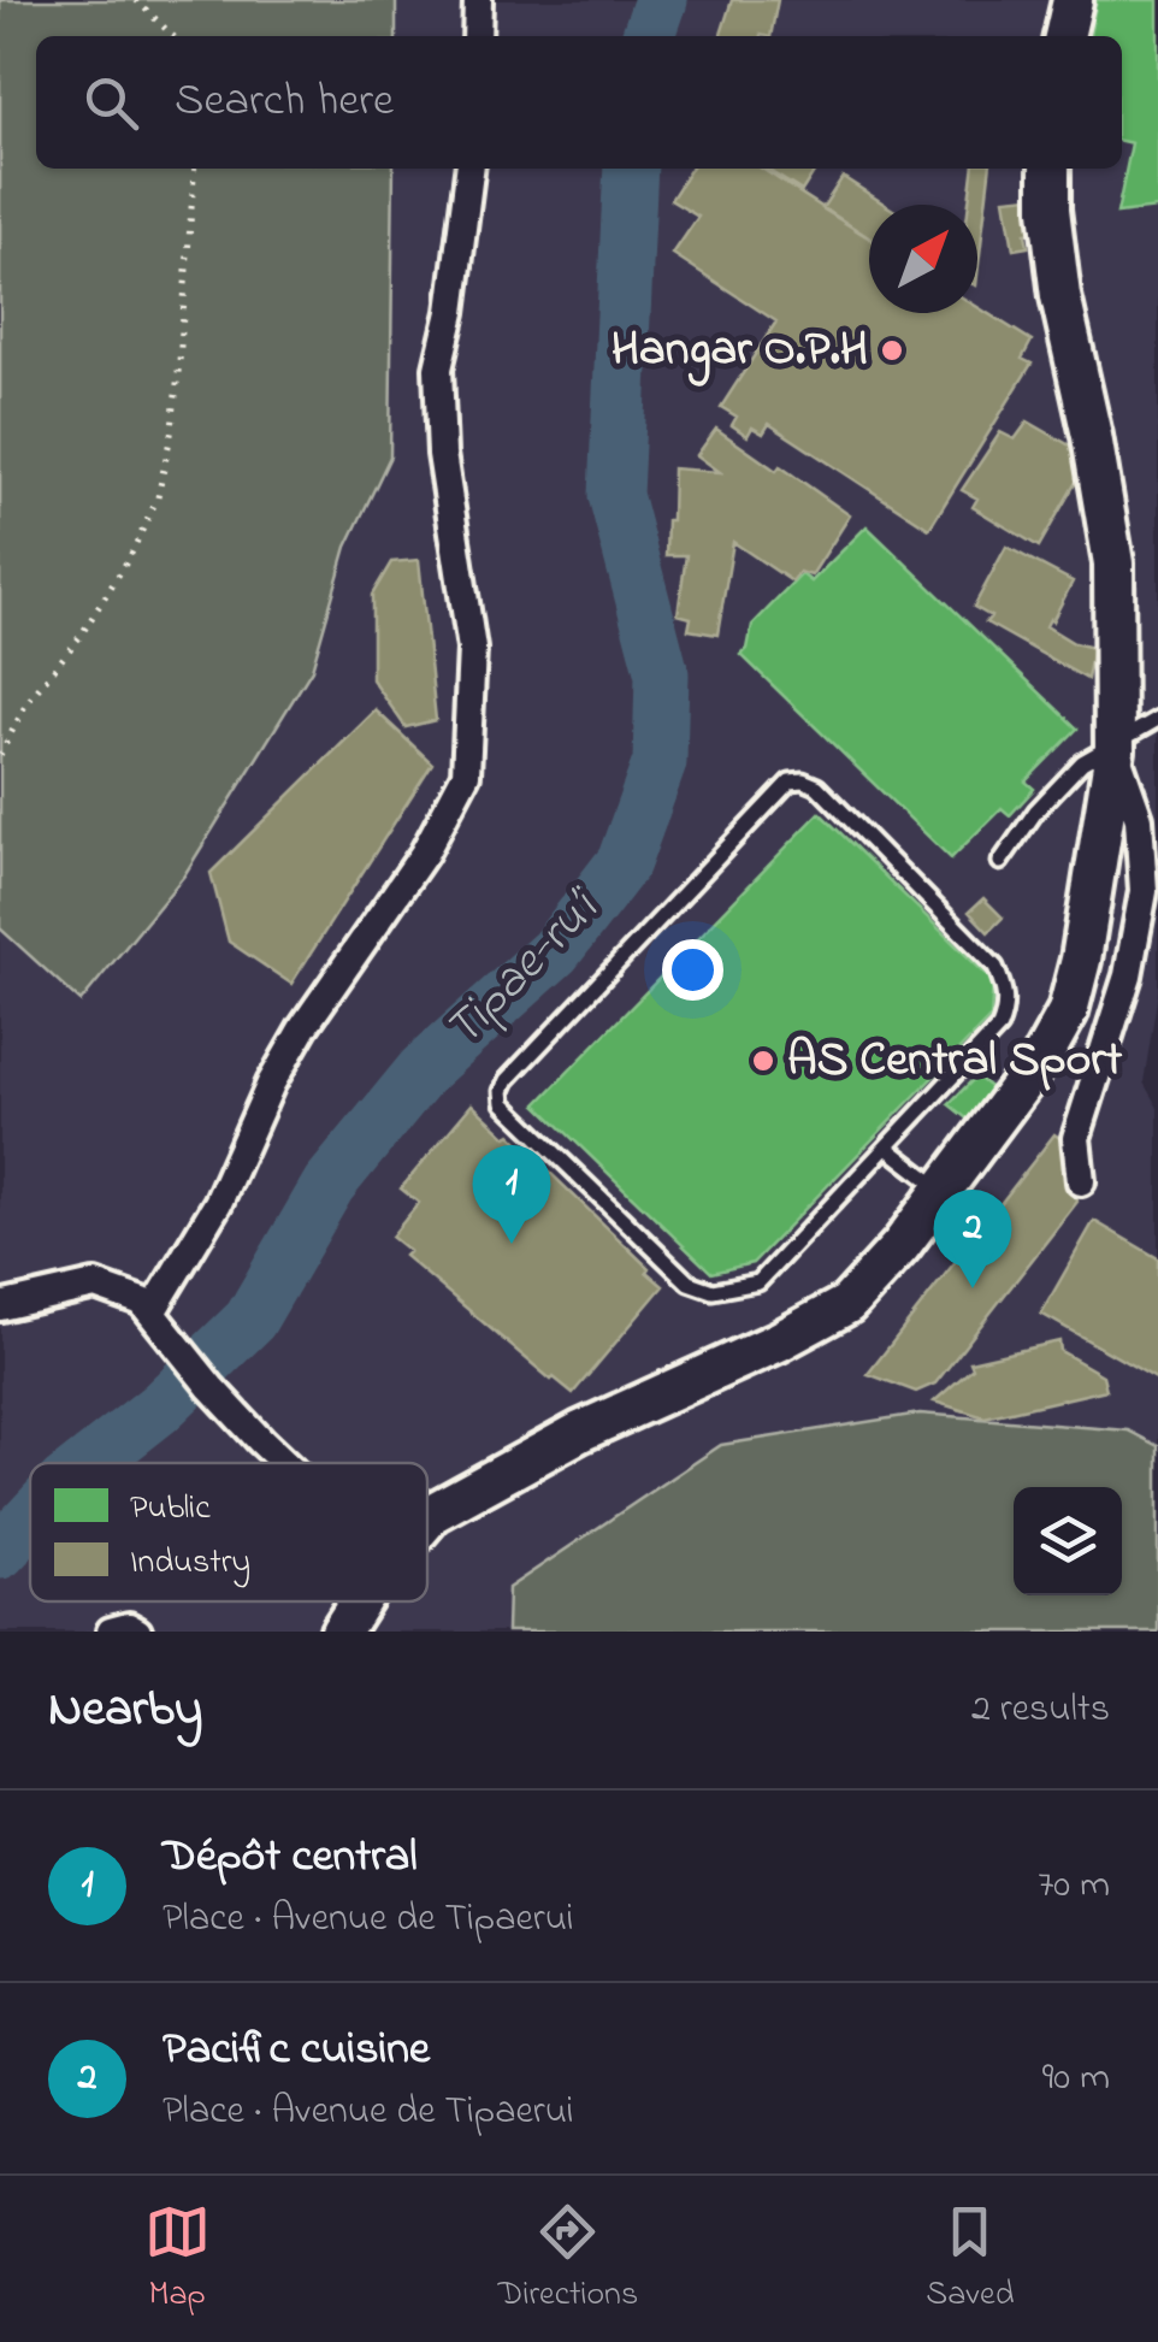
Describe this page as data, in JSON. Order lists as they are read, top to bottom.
{
  "water": ["Tipae-ru’i"],
  "places": ["Hangar O.P.H", "AS Central Sport"],
  "legend": ["Public", "Industry"],
  "north": "top right",
  "page": {
    "search": "Search here",
    "pins": ["1", "2"],
    "heading": ["Nearby", "2 results"],
    "list": [
      {
        "mark": "1",
        "name": "Dépôt central",
        "note": "Place · Avenue de Tipaerui",
        "value": "70 m"
      },
      {
        "mark": "2",
        "name": "Pacific cuisine",
        "note": "Place · Avenue de Tipaerui",
        "value": "90 m"
      }
    ],
    "nav": ["Map", "Directions", "Saved"]
  }
}
